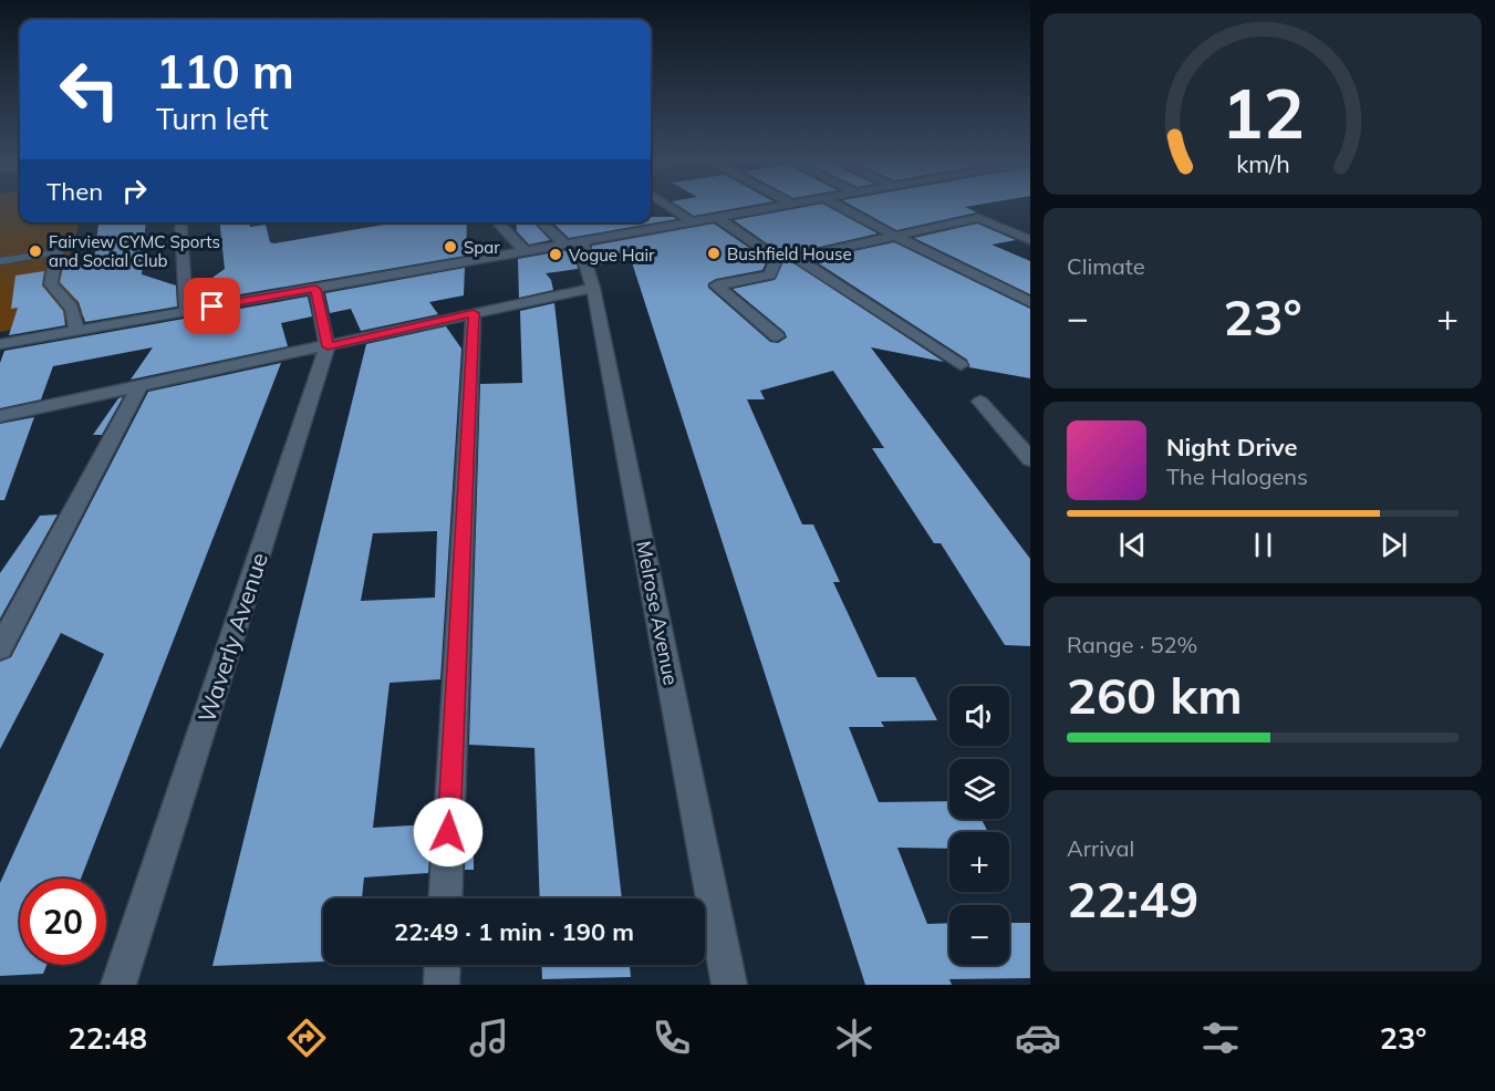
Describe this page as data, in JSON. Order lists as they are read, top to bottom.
{
  "streets": {
    "street": ["Melrose Avenue", "Waverly Avenue"]
  },
  "places": [
    "Spar",
    "Fairview CYMC Sports and Social Club",
    "Bushfield House",
    "Vogue Hair"
  ],
  "page": {
    "turn": ["110 m", "Turn left"],
    "then": "Then",
    "tile": [
      "Climate",
      ["Range · 52%", "260 km"],
      ["Arrival", "22:49"]
    ],
    "heat": ["−", "23°", "+"],
    "song": ["Night Drive", "The Halogens"],
    "map_buttons": ["+", "−"],
    "limit": "20",
    "trip": "22:49 · 1 min · 190 m",
    "tabs": ["22:48", "23°"],
    "gauge": ["12", "km/h"]
  }
}
